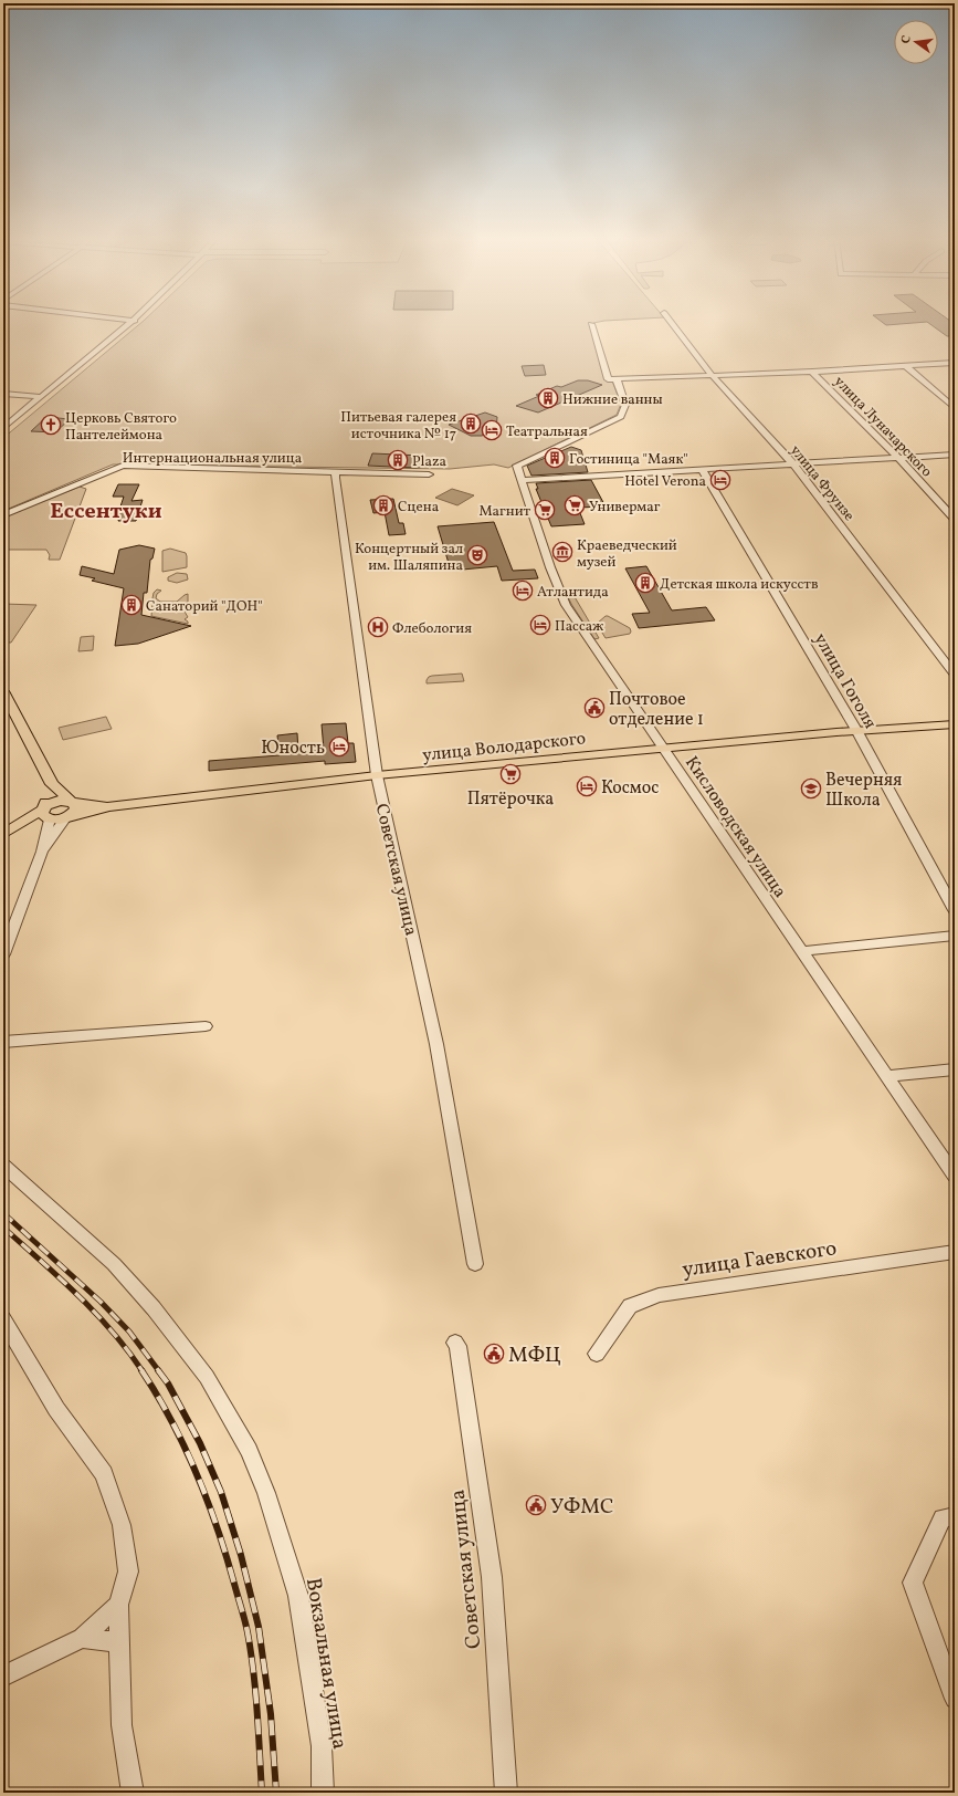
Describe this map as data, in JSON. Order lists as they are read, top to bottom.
{
  "streets": {
    "main road": ["улица Володарского"],
    "street": [
      "улица Луначарского",
      "Интернациональная улица",
      "улица Фрунзе",
      "улица Гоголя",
      "Кисловодская улица",
      "Советская улица",
      "улица Гаевского",
      "Вокзальная улица"
    ]
  },
  "crossings": [
    ["Интернациональная улица", "Советская улица"],
    ["улица Гоголя", "улица Володарского"],
    ["улица Володарского", "Кисловодская улица"],
    ["улица Володарского", "Советская улица"]
  ],
  "districts": ["Ессентуки"],
  "places": {
    "building": [
      "Нижние ванны",
      "Питьевая галерея источника № 17",
      "Гостиница \"Маяк\"",
      "Plaza",
      "Сцена",
      "Детская школа искусств",
      "Санаторий \"ДОН\""
    ],
    "church": ["Церковь Святого Пантелеймона"],
    "hotel": [
      "Театральная",
      "Hotel Verona",
      "Атлантида",
      "Пассаж",
      "Юность",
      "Космос"
    ],
    "supermarket": ["Универмаг", "Магнит", "Пятёрочка"],
    "museum": ["Краеведческий музей"],
    "theatre": ["Концертный зал им. Шаляпина"],
    "hospital": ["Флебология"],
    "public building": ["Почтовое отделение 1", "МФЦ", "УФМС"],
    "school or university": ["Вечерняя Школа"]
  },
  "north": "left"
}
